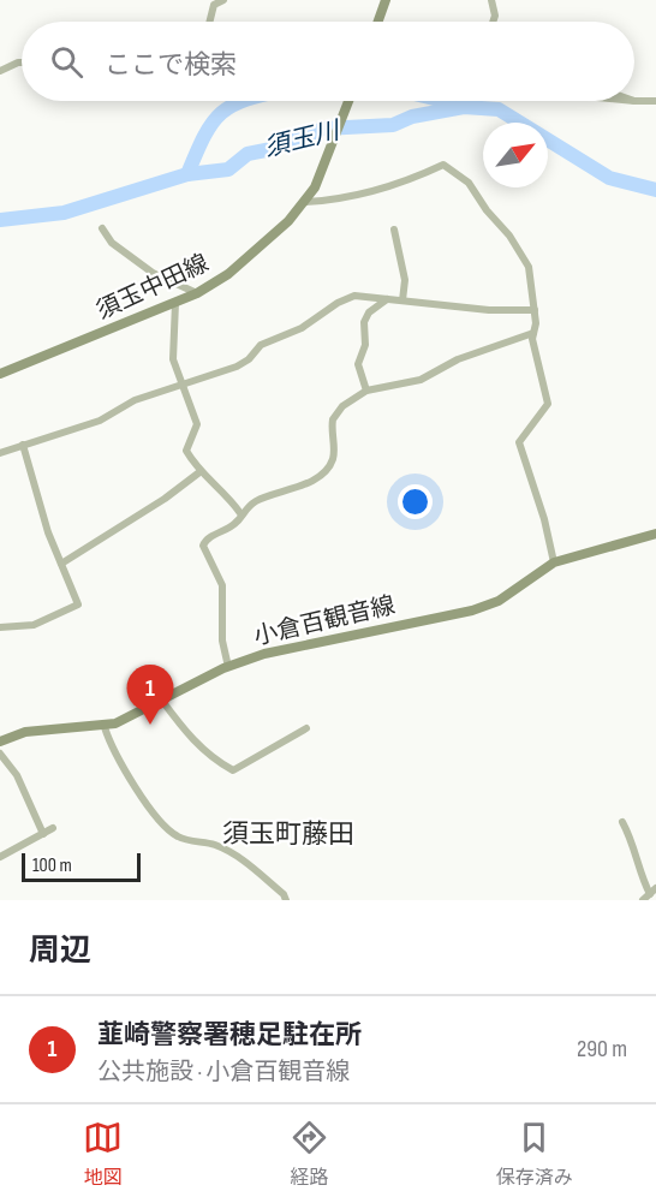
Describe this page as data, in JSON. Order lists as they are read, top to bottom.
{
  "streets": {
    "main road": ["須玉中田線", "小倉百観音線"]
  },
  "districts": ["須玉町藤田"],
  "water": ["須玉川"],
  "scale_bar": "100 m",
  "north": "top right",
  "page": {
    "search": "ここで検索",
    "pins": "1",
    "scale": "100 m",
    "heading": "周辺",
    "list": [
      {
        "mark": "1",
        "name": "韮崎警察署穂足駐在所",
        "note": "公共施設 · 小倉百観音線",
        "value": "290 m"
      }
    ],
    "nav": ["地図", "経路", "保存済み"]
  }
}
